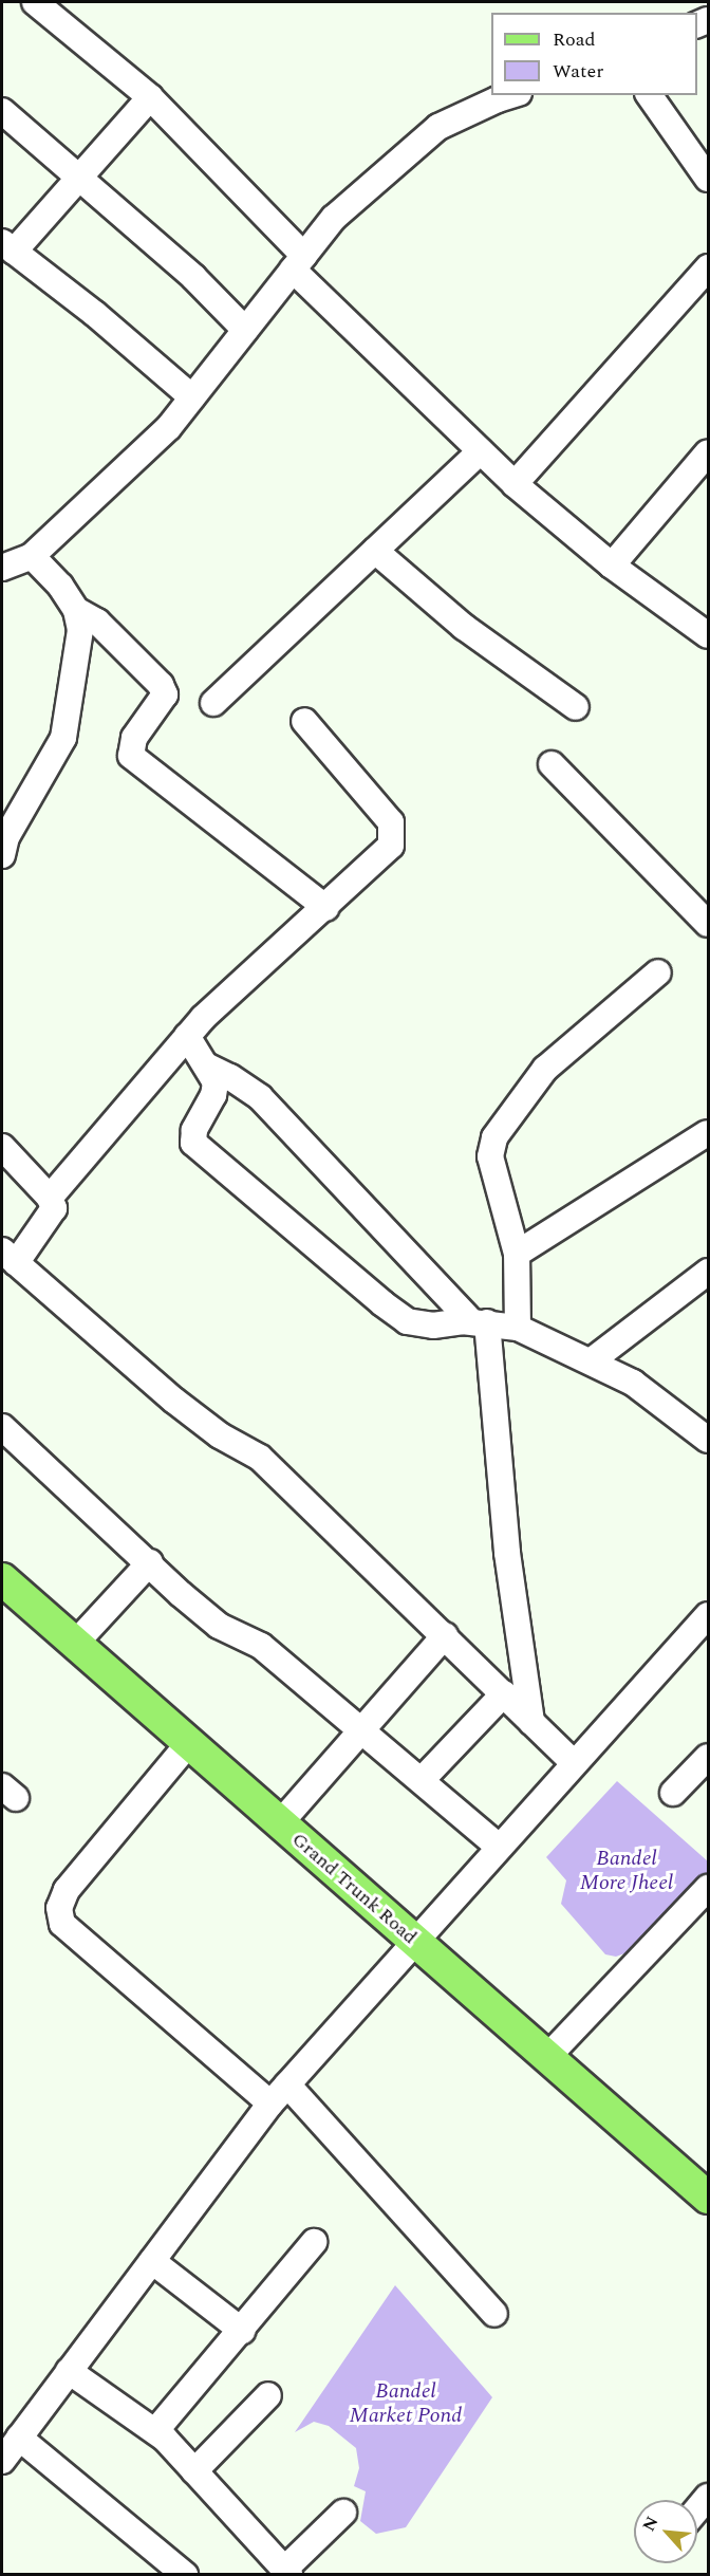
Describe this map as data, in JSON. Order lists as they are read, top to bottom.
{
  "streets": {
    "main road": ["Grand Trunk Road"]
  },
  "water": ["Bandel More Jheel", "Bandel Market Pond"],
  "legend": ["Road", "Water"],
  "north": "top left"
}
